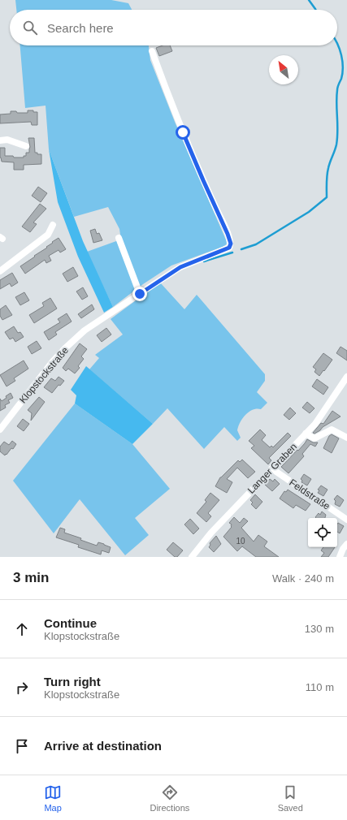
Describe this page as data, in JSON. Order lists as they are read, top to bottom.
{
  "streets": {
    "street": ["Klopstockstraße", "Langer Graben", "Feldstraße"]
  },
  "crossings": [
    ["Langer Graben", "Feldstraße"]
  ],
  "house_numbers": ["10"],
  "north": "top left",
  "page": {
    "search": "Search here",
    "heading": ["3 min", "Walk · 240 m"],
    "list": [
      ["Continue", "Klopstockstraße", "130 m"],
      ["Turn right", "Klopstockstraße", "110 m"],
      "Arrive at destination"
    ],
    "nav": ["Map", "Directions", "Saved"]
  }
}
